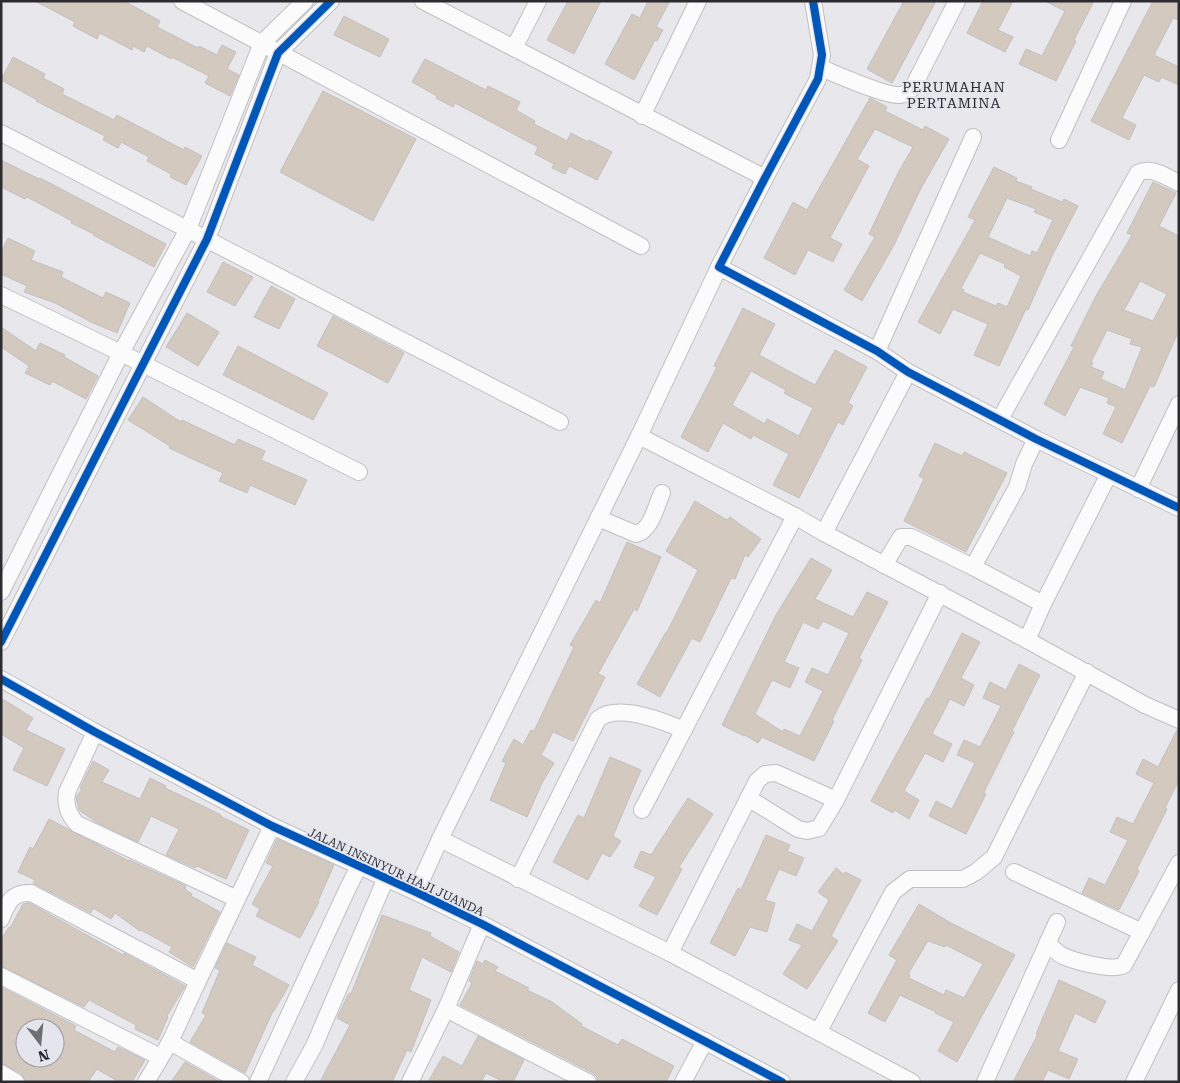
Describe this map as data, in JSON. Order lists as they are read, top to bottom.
{
  "streets": {
    "street": ["JALAN INSINYUR HAJI JUANDA"]
  },
  "districts": ["PERUMAHAN PERTAMINA"],
  "north": "bottom"
}
